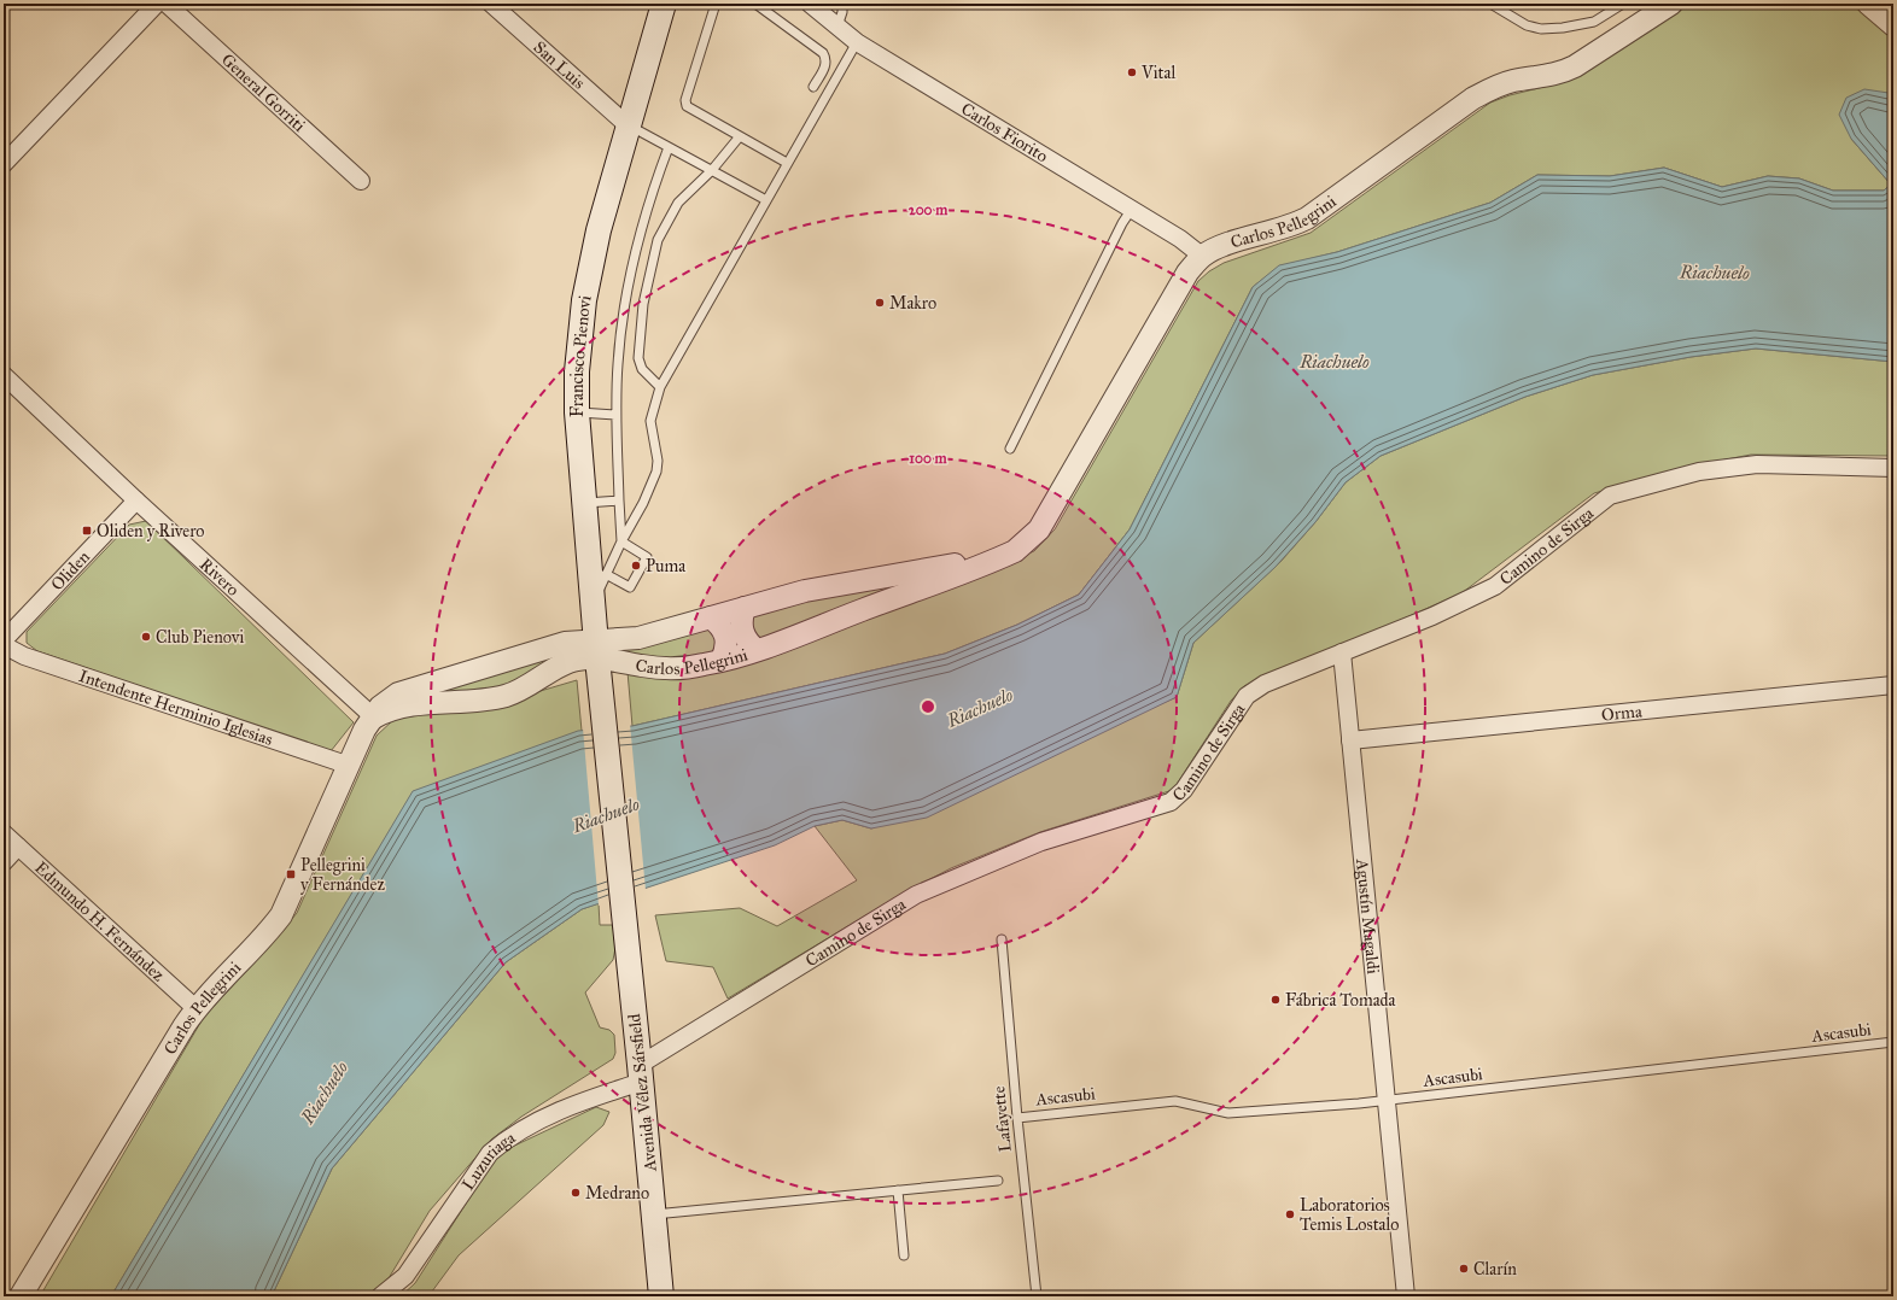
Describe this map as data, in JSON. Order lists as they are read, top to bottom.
{
  "streets": {
    "main road": ["Francisco Pienovi", "Avenida Vélez Sársfield"],
    "street": [
      "San Luis",
      "General Gorriti",
      "Carlos Fiorito",
      "Carlos Pellegrini",
      "Camino de Sirga",
      "Oliden",
      "Rivero",
      "Intendente Herminio Iglesias",
      "Orma",
      "Agustín Magaldi",
      "Edmundo H. Fernández",
      "Luzuriaga"
    ],
    "lane": ["Ascasubi", "Lafayette"]
  },
  "crossings": [
    ["San Luis", "Francisco Pienovi"],
    ["Carlos Fiorito", "Carlos Pellegrini"],
    ["Carlos Pellegrini", "Francisco Pienovi"],
    ["Carlos Pellegrini", "Rivero"],
    ["Carlos Pellegrini", "Intendente Herminio Iglesias"],
    ["Carlos Pellegrini", "Edmundo H. Fernández"],
    ["Francisco Pienovi", "Avenida Vélez Sársfield"],
    ["Camino de Sirga", "Agustín Magaldi"],
    ["Camino de Sirga", "Avenida Vélez Sársfield"],
    ["Camino de Sirga", "Luzuriaga"],
    ["Oliden", "Rivero"],
    ["Orma", "Agustín Magaldi"],
    ["Agustín Magaldi", "Ascasubi"],
    ["Ascasubi", "Lafayette"],
    ["Avenida Vélez Sársfield", "Luzuriaga"]
  ],
  "water": ["Riachuelo"],
  "places": {
    "other": [
      "Vital",
      "Makro",
      "Puma",
      "Club Pienovi",
      "Fábrica Tomada",
      "Medrano",
      "Laboratorios Temis Lostalo",
      "Clarín"
    ],
    "transit": ["Oliden y Rivero", "Pellegrini y Fernández"]
  },
  "rings": ["200 m", "100 m"]
}
